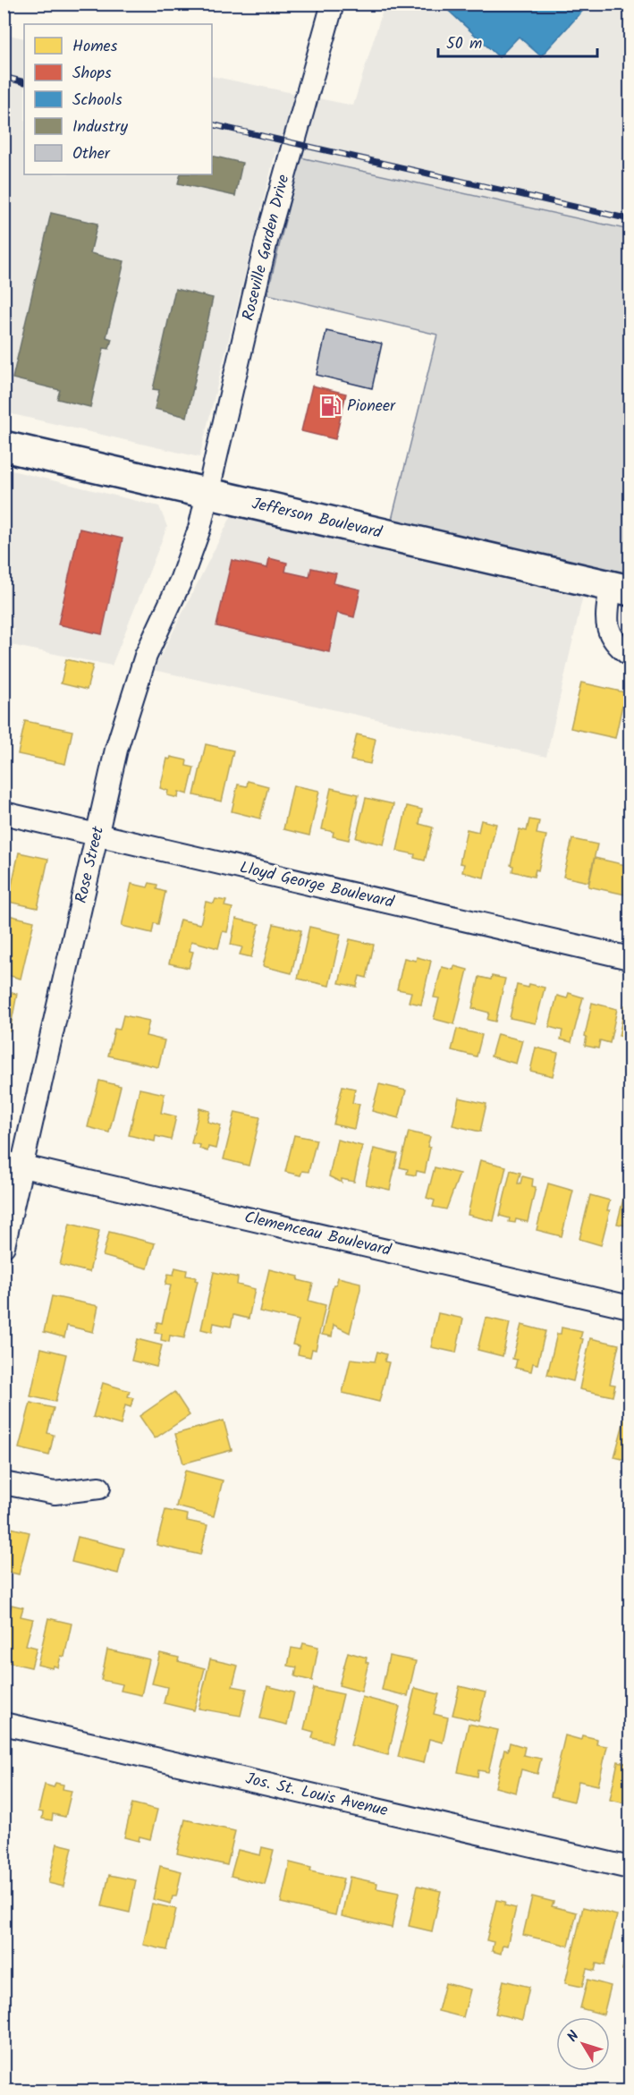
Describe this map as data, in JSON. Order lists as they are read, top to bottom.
{
  "streets": {
    "street": [
      "Roseville Garden Drive",
      "Jefferson Boulevard",
      "Rose Street",
      "Lloyd George Boulevard",
      "Clemenceau Boulevard",
      "Jos. St. Louis Avenue"
    ]
  },
  "crossings": [
    ["Roseville Garden Drive", "Jefferson Boulevard"],
    ["Roseville Garden Drive", "Rose Street"],
    ["Jefferson Boulevard", "Rose Street"],
    ["Rose Street", "Lloyd George Boulevard"],
    ["Rose Street", "Clemenceau Boulevard"]
  ],
  "places": {
    "fuel station": ["Pioneer"]
  },
  "legend": [
    "Homes",
    "Shops",
    "Schools",
    "Industry",
    "Other"
  ],
  "scale_bar": "50 m",
  "north": "top left"
}
